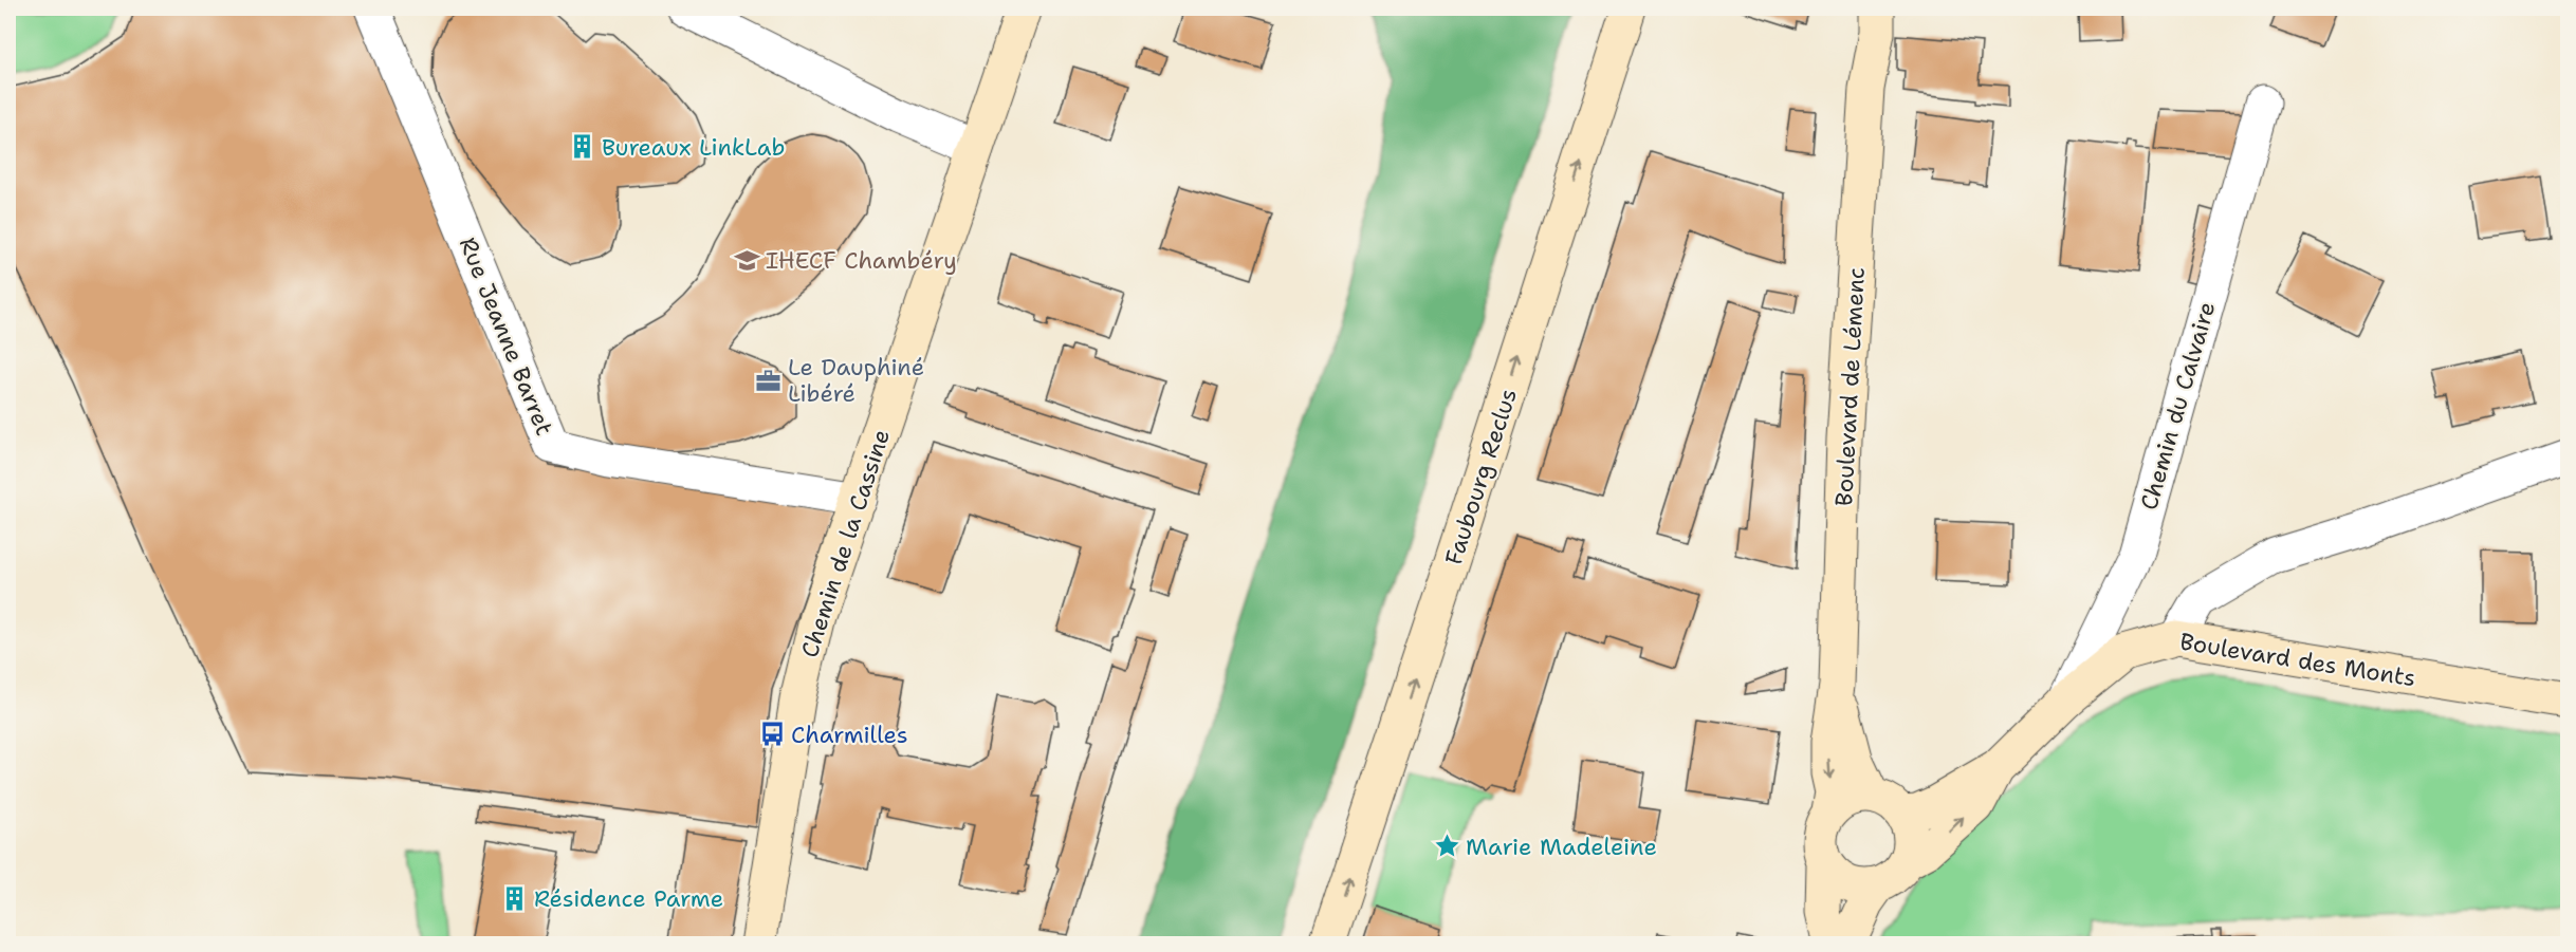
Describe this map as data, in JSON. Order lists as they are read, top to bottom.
{
  "streets": {
    "main road": [
      "Boulevard de Lémenc",
      "Faubourg Reclus",
      "Chemin de la Cassine",
      "Boulevard des Monts"
    ],
    "street": ["Rue Jeanne Barret", "Chemin du Calvaire"]
  },
  "crossings": [
    ["Rue Jeanne Barret", "Chemin de la Cassine"],
    ["Chemin du Calvaire", "Boulevard des Monts"]
  ],
  "one_way": ["Faubourg Reclus"],
  "places": {
    "building": ["Bureaux LinkLab", "Résidence Parme"],
    "school or university": ["IHECF Chambéry"],
    "office": ["Le Dauphiné Libéré"],
    "bus stop": ["Charmilles"],
    "place": ["Marie Madeleine"]
  }
}
